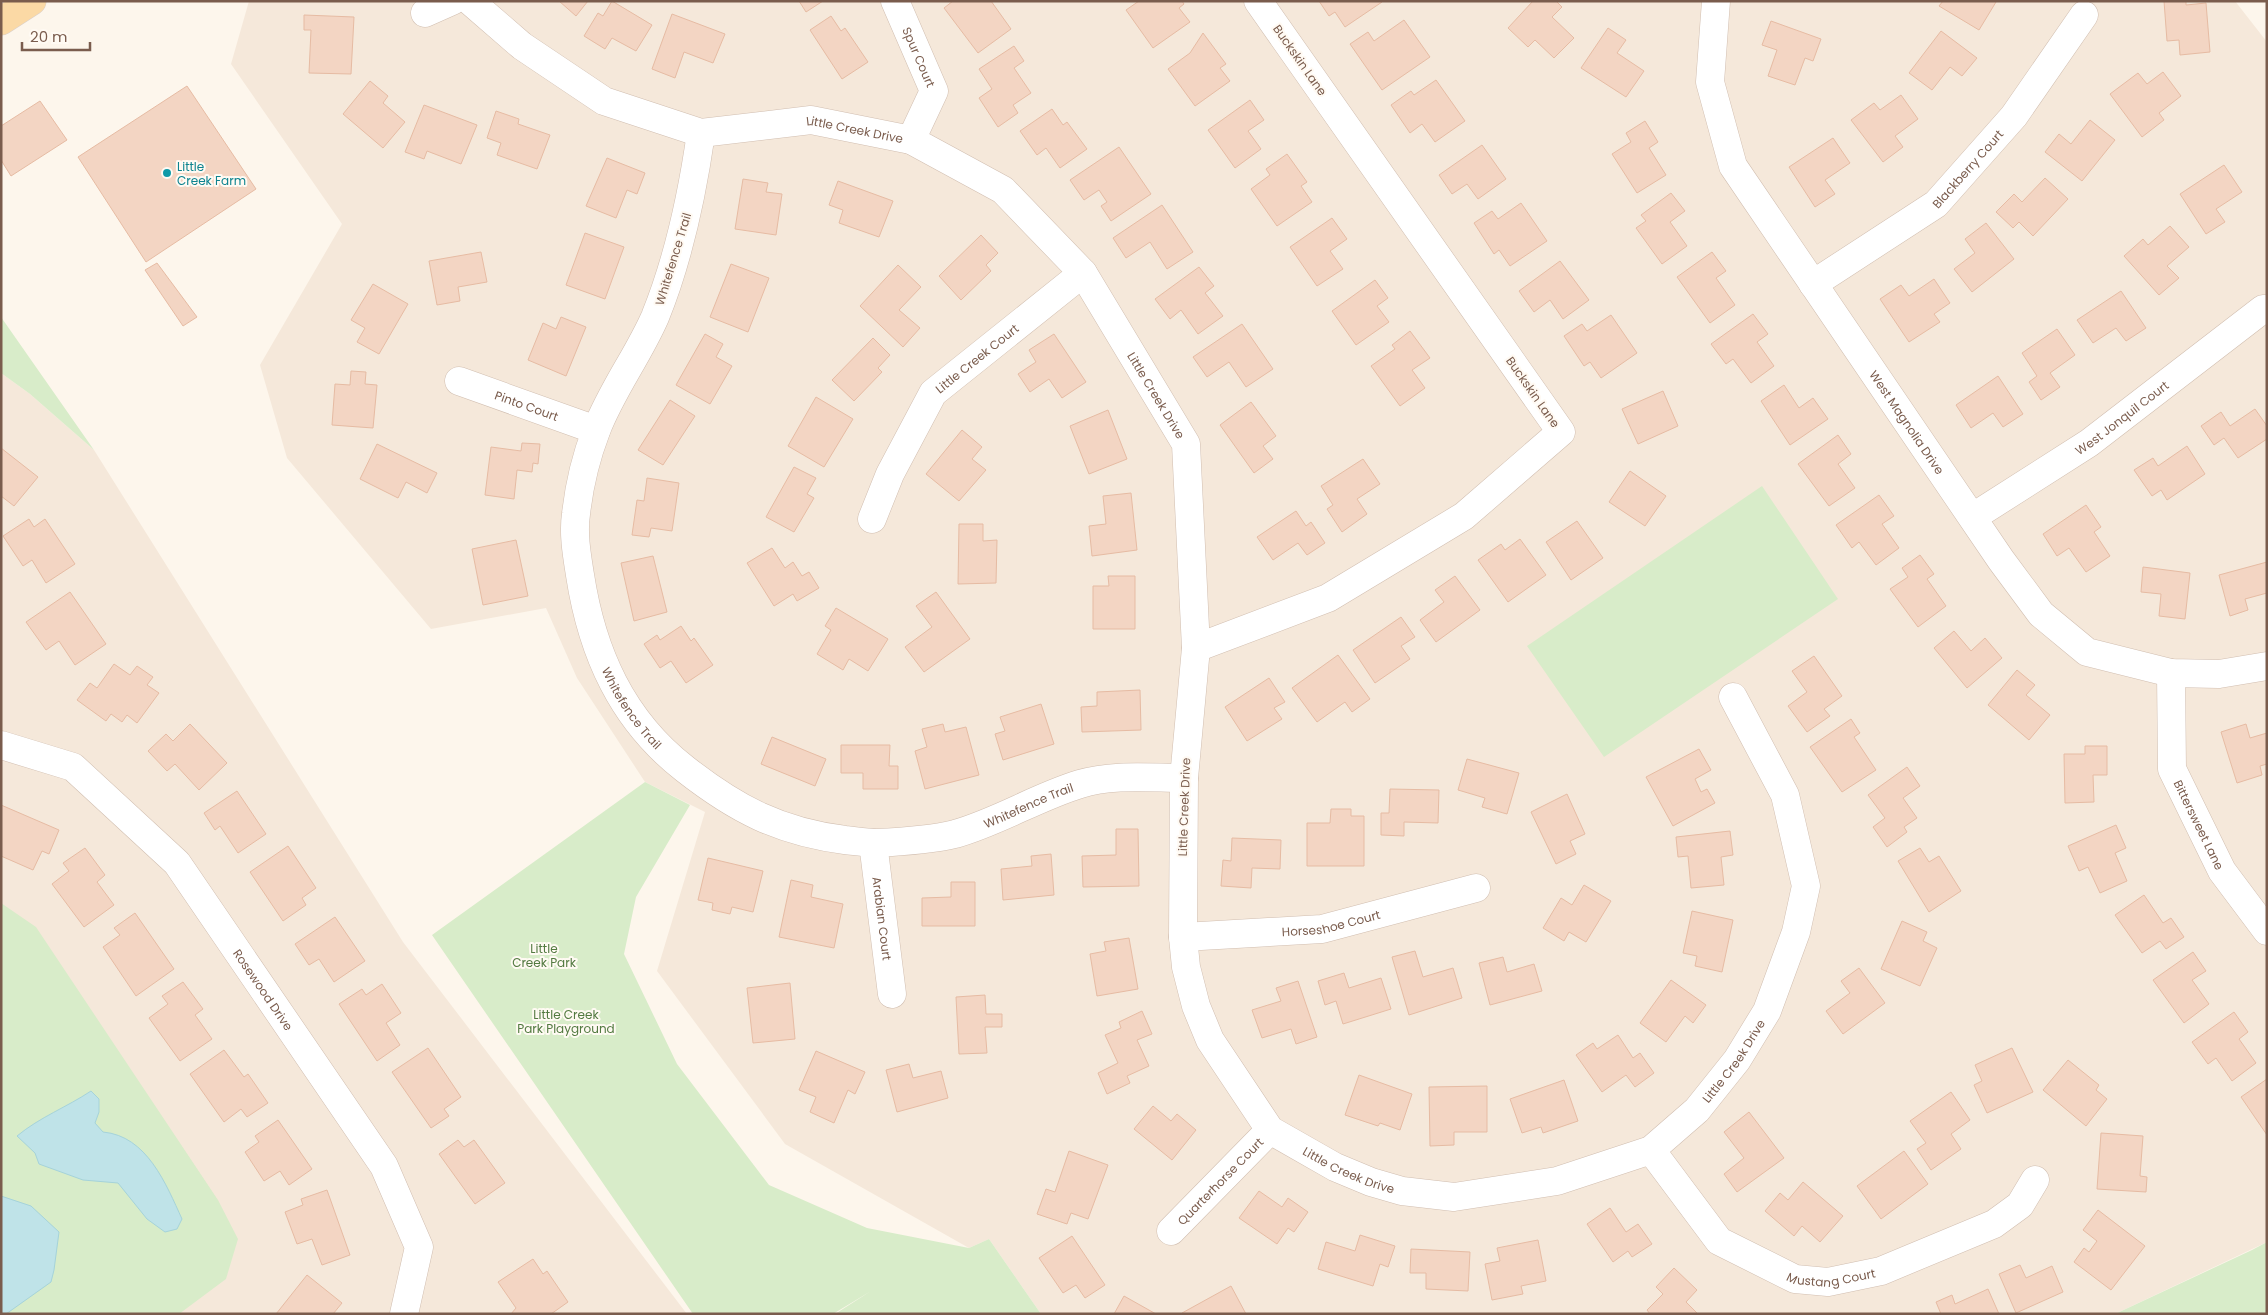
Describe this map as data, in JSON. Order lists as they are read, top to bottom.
{
  "streets": {
    "street": [
      "Spur Court",
      "Buckskin Lane",
      "Little Creek Drive",
      "Blackberry Court",
      "Whitefence Trail",
      "Little Creek Court",
      "Pinto Court",
      "West Jonquil Court",
      "West Magnolia Drive",
      "Bittersweet Lane",
      "Arabian Court",
      "Horseshoe Court",
      "Rosewood Drive",
      "Quarterhorse Court",
      "Mustang Court"
    ]
  },
  "crossings": [
    ["Spur Court", "Little Creek Drive"],
    ["Buckskin Lane", "Little Creek Drive"],
    ["Little Creek Drive", "Whitefence Trail"],
    ["Little Creek Drive", "Little Creek Court"],
    ["Little Creek Drive", "Horseshoe Court"],
    ["Little Creek Drive", "Quarterhorse Court"],
    ["Little Creek Drive", "Mustang Court"],
    ["Blackberry Court", "West Magnolia Drive"],
    ["Whitefence Trail", "Pinto Court"],
    ["Whitefence Trail", "Arabian Court"],
    ["West Jonquil Court", "West Magnolia Drive"],
    ["West Magnolia Drive", "Bittersweet Lane"]
  ],
  "parks": ["Little Creek Park", "Little Creek Park Playground"],
  "places": ["Little Creek Farm"],
  "scale_bar": "20 m"
}
